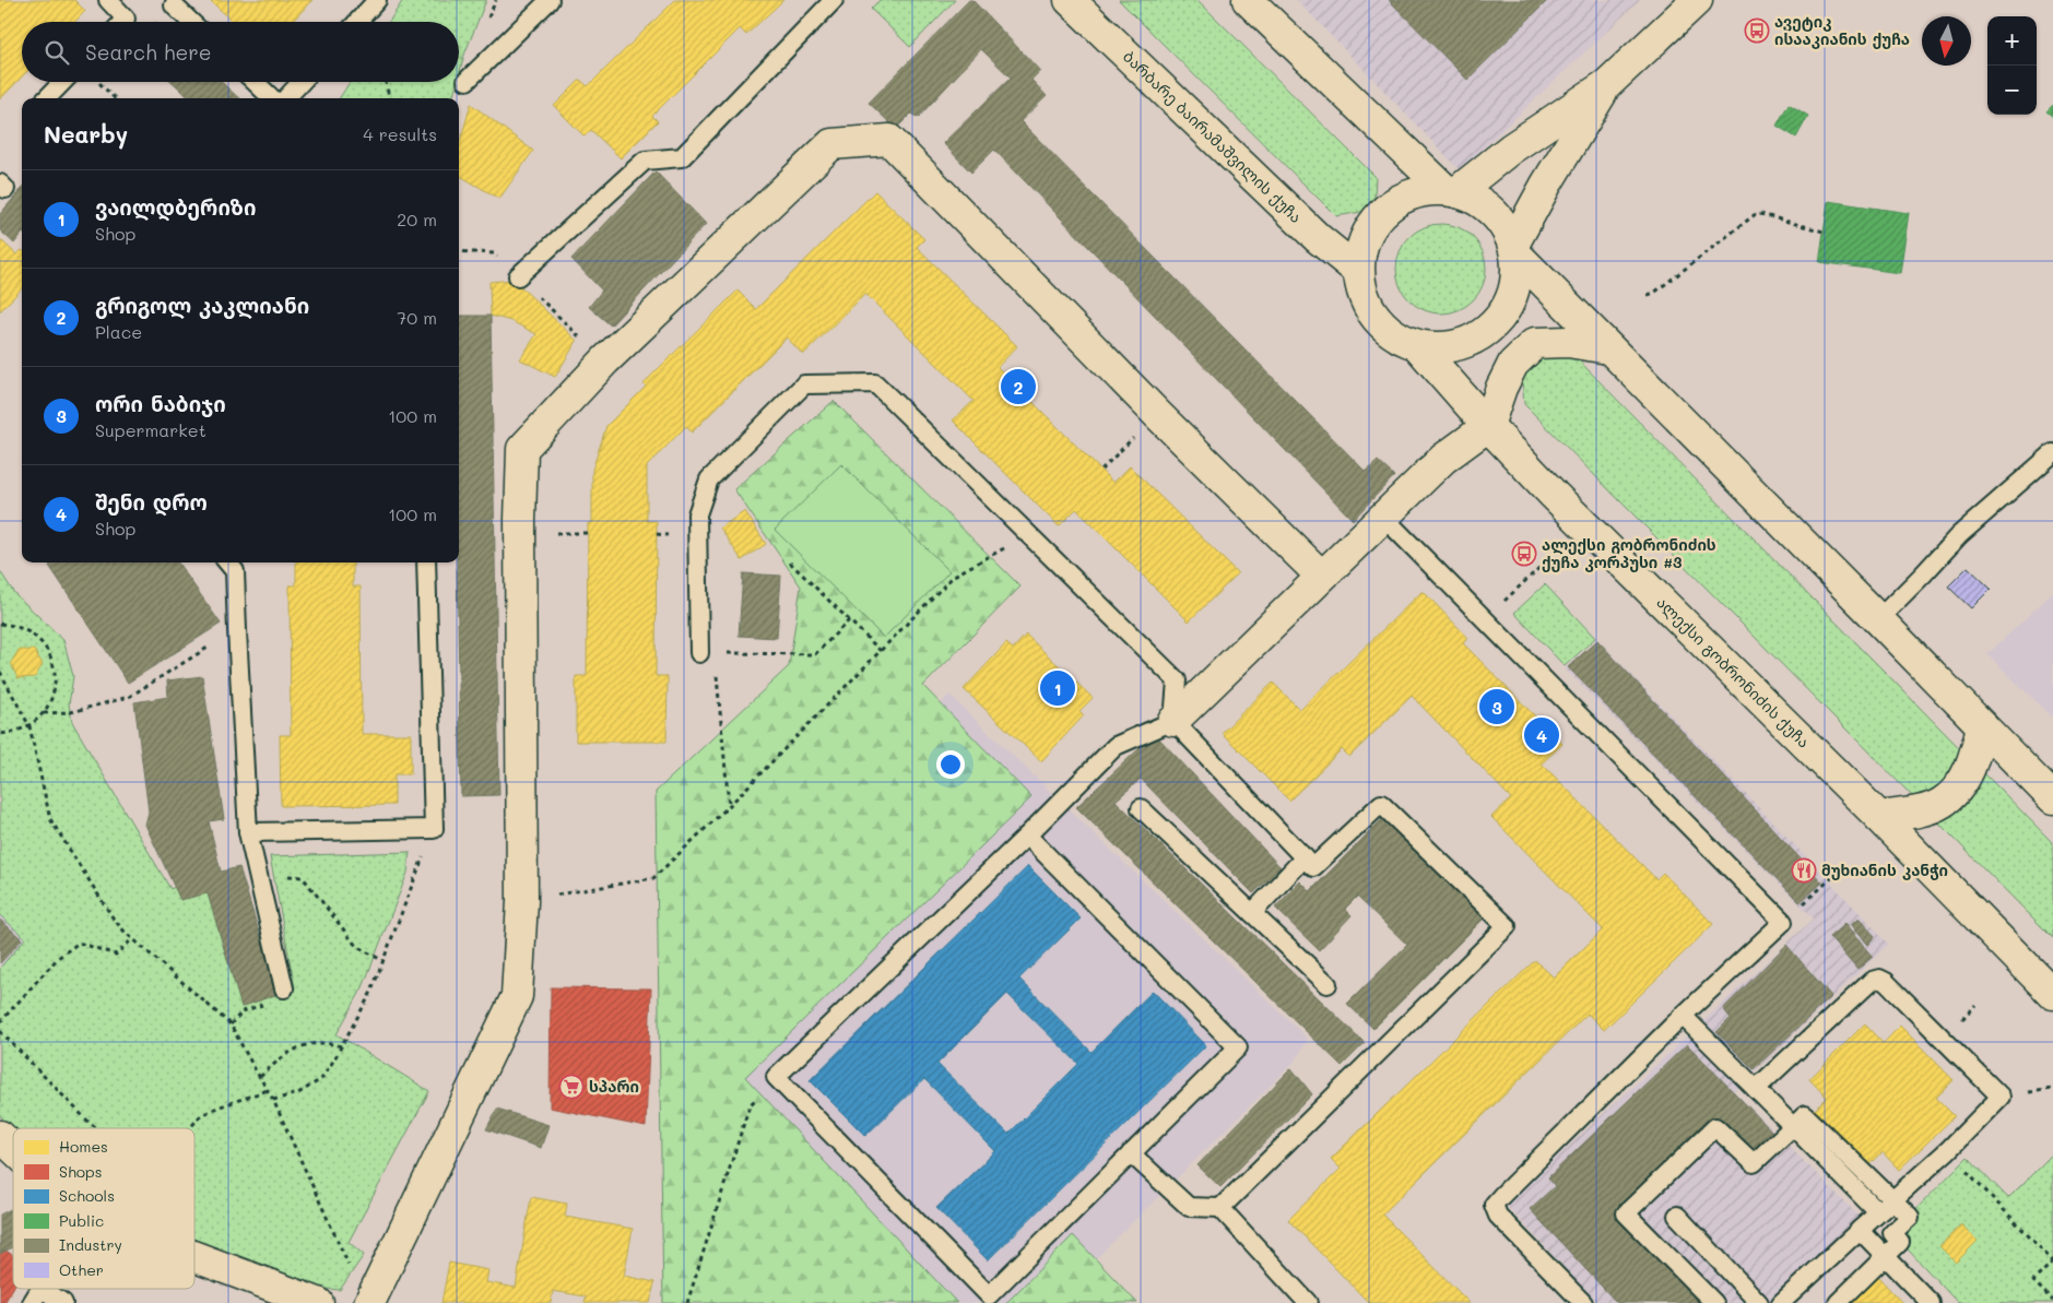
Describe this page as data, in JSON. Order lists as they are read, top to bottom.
{
  "streets": {
    "street": ["ბარბარე ბაირამაშვილის ქუჩა", "ალექსი გობრონიძის ქუჩა"]
  },
  "crossings": [
    ["ბარბარე ბაირამაშვილის ქუჩა", "ალექსი გობრონიძის ქუჩა"]
  ],
  "places": {
    "bus stop": ["ავეტიკ ისააკიანის ქუჩა", "ალექსი გობრონიძის ქუჩა კორპუსი #3"],
    "restaurant": ["მუხიანის კანჭი"],
    "supermarket": ["სპარი"]
  },
  "legend": [
    "Homes",
    "Shops",
    "Schools",
    "Public",
    "Industry",
    "Other"
  ],
  "north": "bottom",
  "page": {
    "map_buttons": ["+", "−"],
    "search": "Search here",
    "heading": ["Nearby", "4 results"],
    "list": [
      {
        "mark": "1",
        "name": "ვაილდბერიზი",
        "note": "Shop",
        "value": "20 m"
      },
      {
        "mark": "2",
        "name": "გრიგოლ კაკლიანი",
        "note": "Place",
        "value": "70 m"
      },
      {
        "mark": "3",
        "name": "ორი ნაბიჯი",
        "note": "Supermarket",
        "value": "100 m"
      },
      {
        "mark": "4",
        "name": "შენი დრო",
        "note": "Shop",
        "value": "100 m"
      }
    ],
    "pins": [
      "2",
      "1",
      "3",
      "4"
    ]
  }
}
